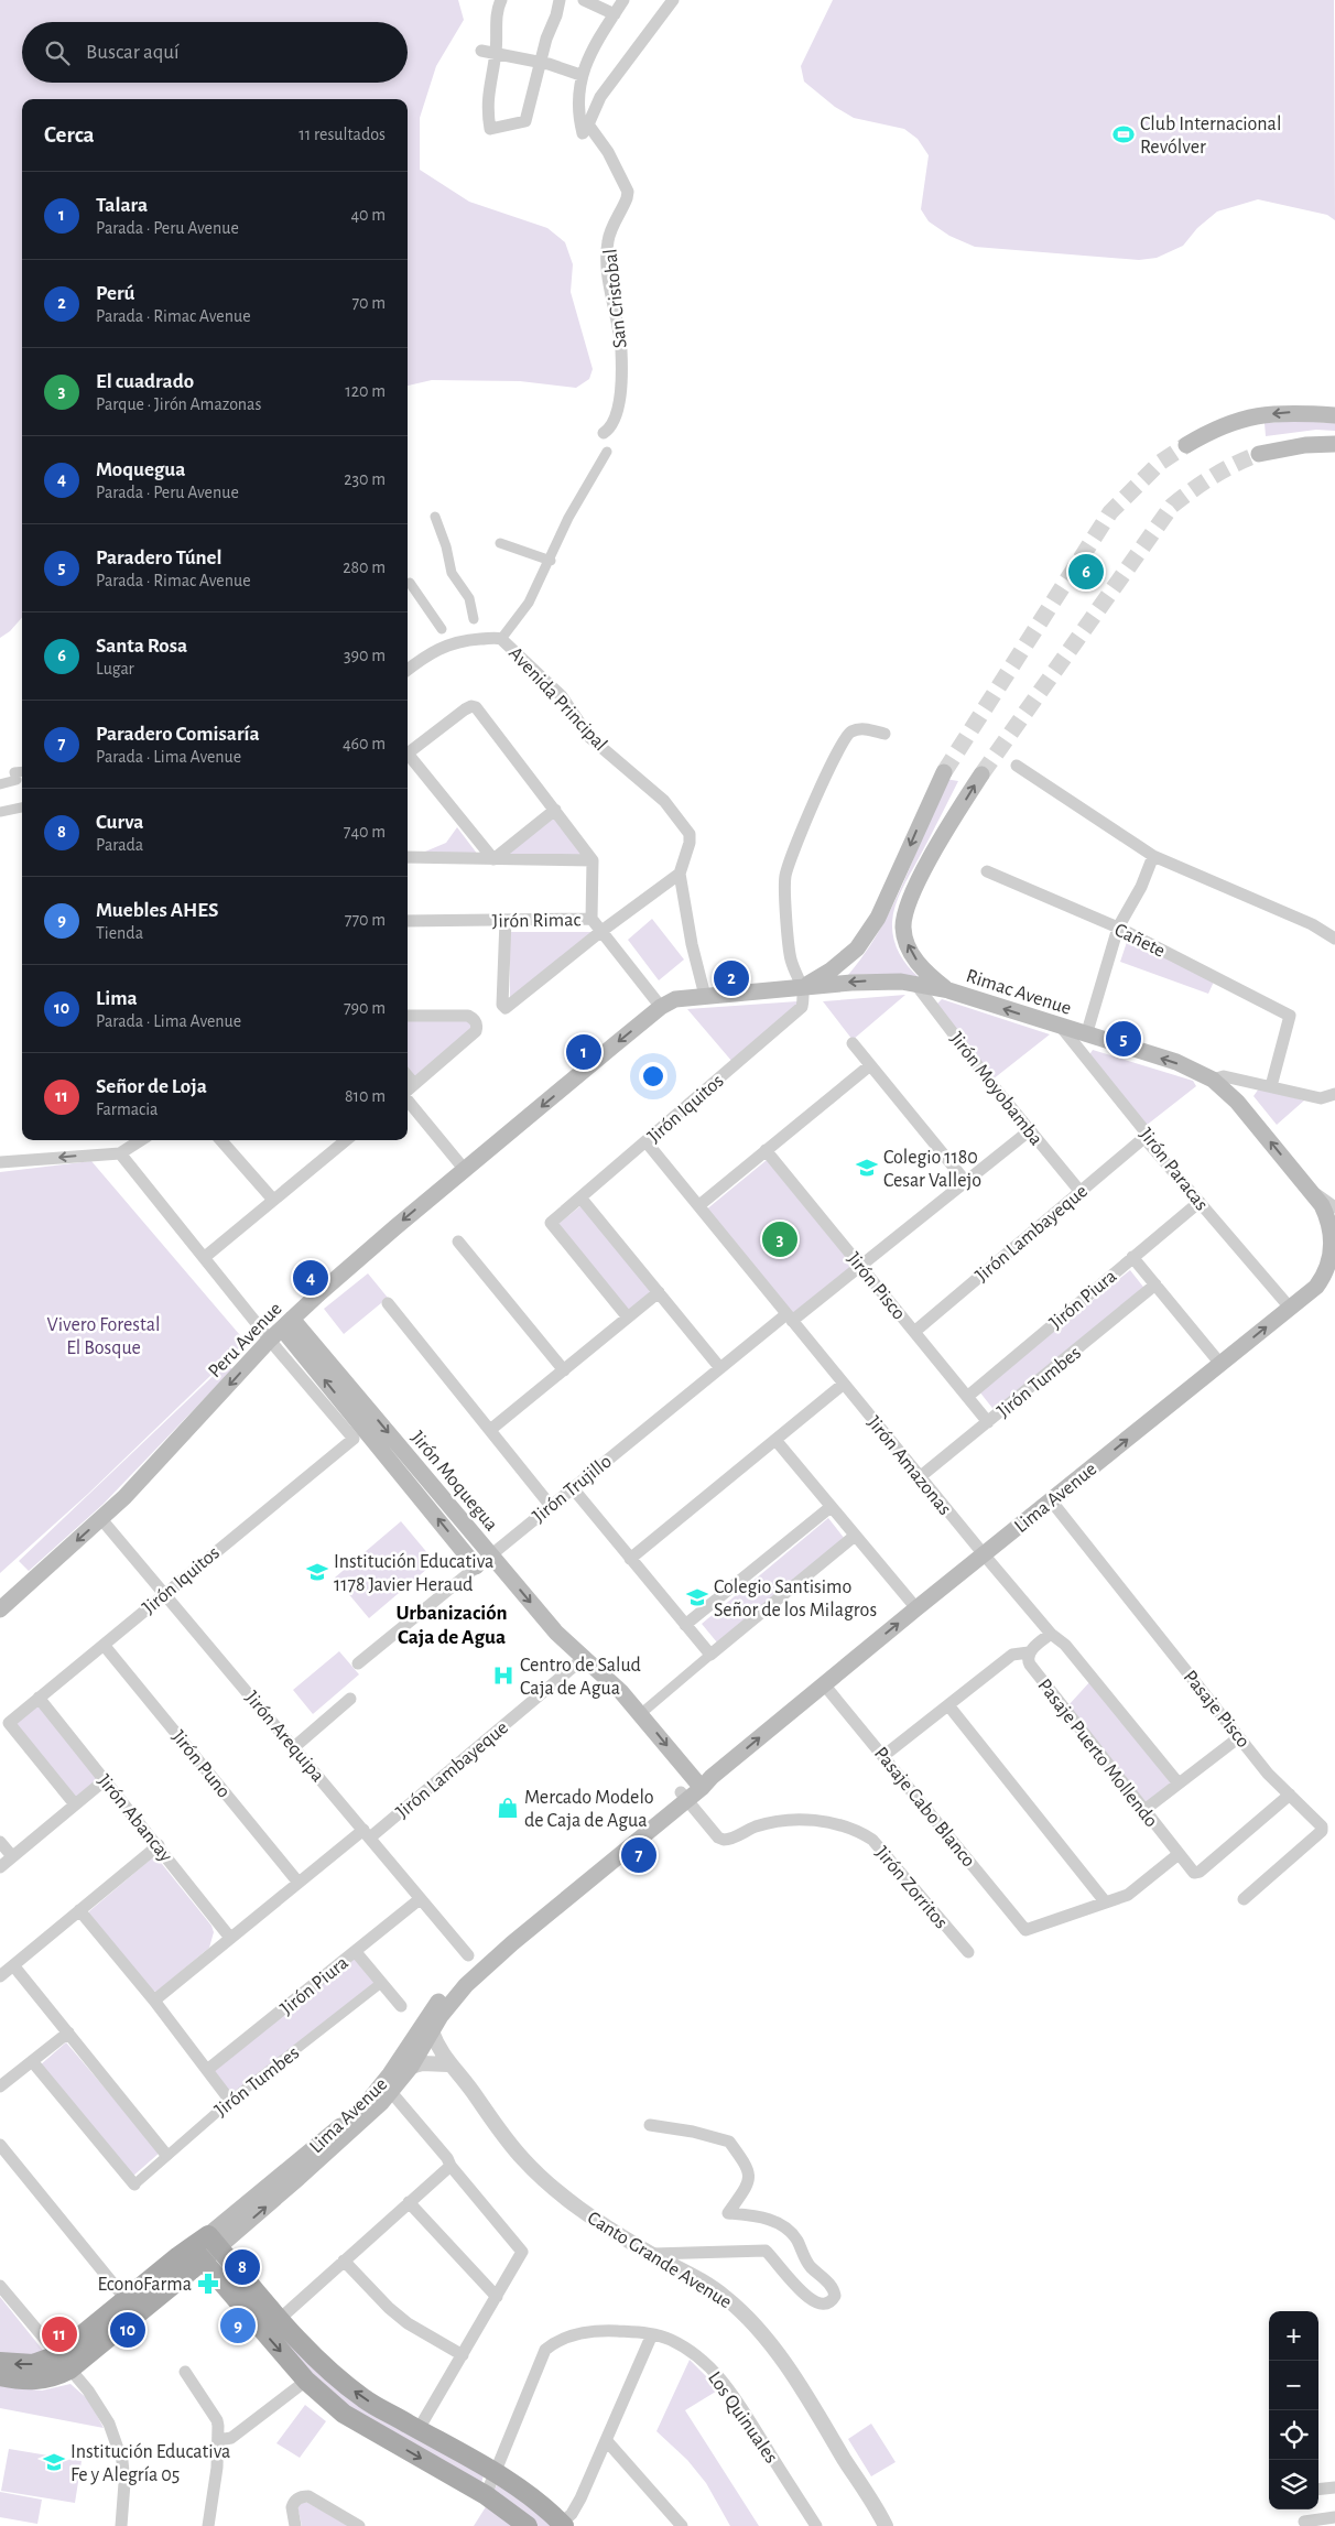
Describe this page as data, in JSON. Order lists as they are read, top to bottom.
{
  "streets": {
    "main road": [
      "Rimac Avenue",
      "Peru Avenue",
      "Jirón Moquegua",
      "Lima Avenue"
    ],
    "street": [
      "San Cristobal",
      "Avenida Principal",
      "Jirón Rimac",
      "Cañete",
      "Jirón Moyobamba",
      "Jirón Iquitos",
      "Jirón Paracas",
      "Jirón Lambayeque",
      "Jirón Pisco",
      "Jirón Piura",
      "Jirón Tumbes",
      "Jirón Amazonas",
      "Jirón Trujillo",
      "Pasaje Pisco",
      "Jirón Arequipa",
      "Pasaje Puerto Mollendo",
      "Jirón Puno",
      "Pasaje Cabo Blanco",
      "Jirón Abancay",
      "Jirón Zorritos",
      "Canto Grande Avenue",
      "Los Quinuales"
    ]
  },
  "crossings": [
    ["Avenida Principal", "Rimac Avenue"],
    ["Jirón Rimac", "Rimac Avenue"],
    ["Jirón Rimac", "Peru Avenue"],
    ["Rimac Avenue", "Jirón Moyobamba"],
    ["Rimac Avenue", "Jirón Iquitos"],
    ["Rimac Avenue", "Jirón Paracas"],
    ["Rimac Avenue", "Peru Avenue"],
    ["Rimac Avenue", "Lima Avenue"],
    ["Jirón Moyobamba", "Jirón Lambayeque"],
    ["Jirón Moyobamba", "Jirón Trujillo"],
    ["Jirón Iquitos", "Peru Avenue"],
    ["Jirón Iquitos", "Jirón Amazonas"],
    ["Jirón Iquitos", "Jirón Moquegua"],
    ["Jirón Iquitos", "Jirón Arequipa"],
    ["Jirón Iquitos", "Jirón Puno"],
    ["Jirón Iquitos", "Jirón Abancay"],
    ["Jirón Paracas", "Jirón Lambayeque"],
    ["Jirón Paracas", "Jirón Piura"],
    ["Jirón Paracas", "Lima Avenue"],
    ["Jirón Lambayeque", "Jirón Pisco"],
    ["Jirón Lambayeque", "Jirón Moquegua"],
    ["Jirón Lambayeque", "Jirón Arequipa"],
    ["Jirón Lambayeque", "Jirón Puno"],
    ["Jirón Lambayeque", "Jirón Abancay"],
    ["Jirón Pisco", "Jirón Piura"],
    ["Jirón Pisco", "Jirón Tumbes"],
    ["Jirón Pisco", "Jirón Trujillo"],
    ["Jirón Piura", "Jirón Arequipa"],
    ["Peru Avenue", "Jirón Moquegua"],
    ["Peru Avenue", "Jirón Arequipa"],
    ["Jirón Tumbes", "Jirón Amazonas"],
    ["Jirón Amazonas", "Jirón Trujillo"],
    ["Jirón Amazonas", "Lima Avenue"],
    ["Jirón Moquegua", "Jirón Trujillo"],
    ["Jirón Moquegua", "Lima Avenue"],
    ["Lima Avenue", "Pasaje Pisco"],
    ["Lima Avenue", "Pasaje Cabo Blanco"],
    ["Lima Avenue", "Jirón Zorritos"],
    ["Lima Avenue", "Canto Grande Avenue"],
    ["Pasaje Pisco", "Pasaje Puerto Mollendo"]
  ],
  "one_way": ["Rimac Avenue", "Peru Avenue"],
  "districts": ["Urbanización Caja de Agua"],
  "parks": ["Vivero Forestal El Bosque"],
  "places": {
    "sports": ["Club Internacional Revólver"],
    "school or university": [
      "Colegio 1180 Cesar Vallejo",
      "Institución Educativa 1178 Javier Heraud",
      "Colegio Santisimo Señor de los Milagros",
      "Institución Educativa Fe y Alegría 05"
    ],
    "hospital": ["Centro de Salud Caja de Agua"],
    "shop": ["Mercado Modelo de Caja de Agua"],
    "pharmacy": ["EconoFarma"]
  },
  "page": {
    "search": "Buscar aquí",
    "heading": ["Cerca", "11 resultados"],
    "list": [
      {
        "mark": "1",
        "name": "Talara",
        "note": "Parada · Peru Avenue",
        "value": "40 m"
      },
      {
        "mark": "2",
        "name": "Perú",
        "note": "Parada · Rimac Avenue",
        "value": "70 m"
      },
      {
        "mark": "3",
        "name": "El cuadrado",
        "note": "Parque · Jirón Amazonas",
        "value": "120 m"
      },
      {
        "mark": "4",
        "name": "Moquegua",
        "note": "Parada · Peru Avenue",
        "value": "230 m"
      },
      {
        "mark": "5",
        "name": "Paradero Túnel",
        "note": "Parada · Rimac Avenue",
        "value": "280 m"
      },
      {
        "mark": "6",
        "name": "Santa Rosa",
        "note": "Lugar",
        "value": "390 m"
      },
      {
        "mark": "7",
        "name": "Paradero Comisaría",
        "note": "Parada · Lima Avenue",
        "value": "460 m"
      },
      {
        "mark": "8",
        "name": "Curva",
        "note": "Parada",
        "value": "740 m"
      },
      {
        "mark": "9",
        "name": "Muebles AHES",
        "note": "Tienda",
        "value": "770 m"
      },
      {
        "mark": "10",
        "name": "Lima",
        "note": "Parada · Lima Avenue",
        "value": "790 m"
      },
      {
        "mark": "11",
        "name": "Señor de Loja",
        "note": "Farmacia",
        "value": "810 m"
      }
    ],
    "pins": [
      "6",
      "2",
      "5",
      "1",
      "3",
      "4",
      "7",
      "8",
      "9",
      "10",
      "11"
    ],
    "map_buttons": ["+", "−"]
  }
}
